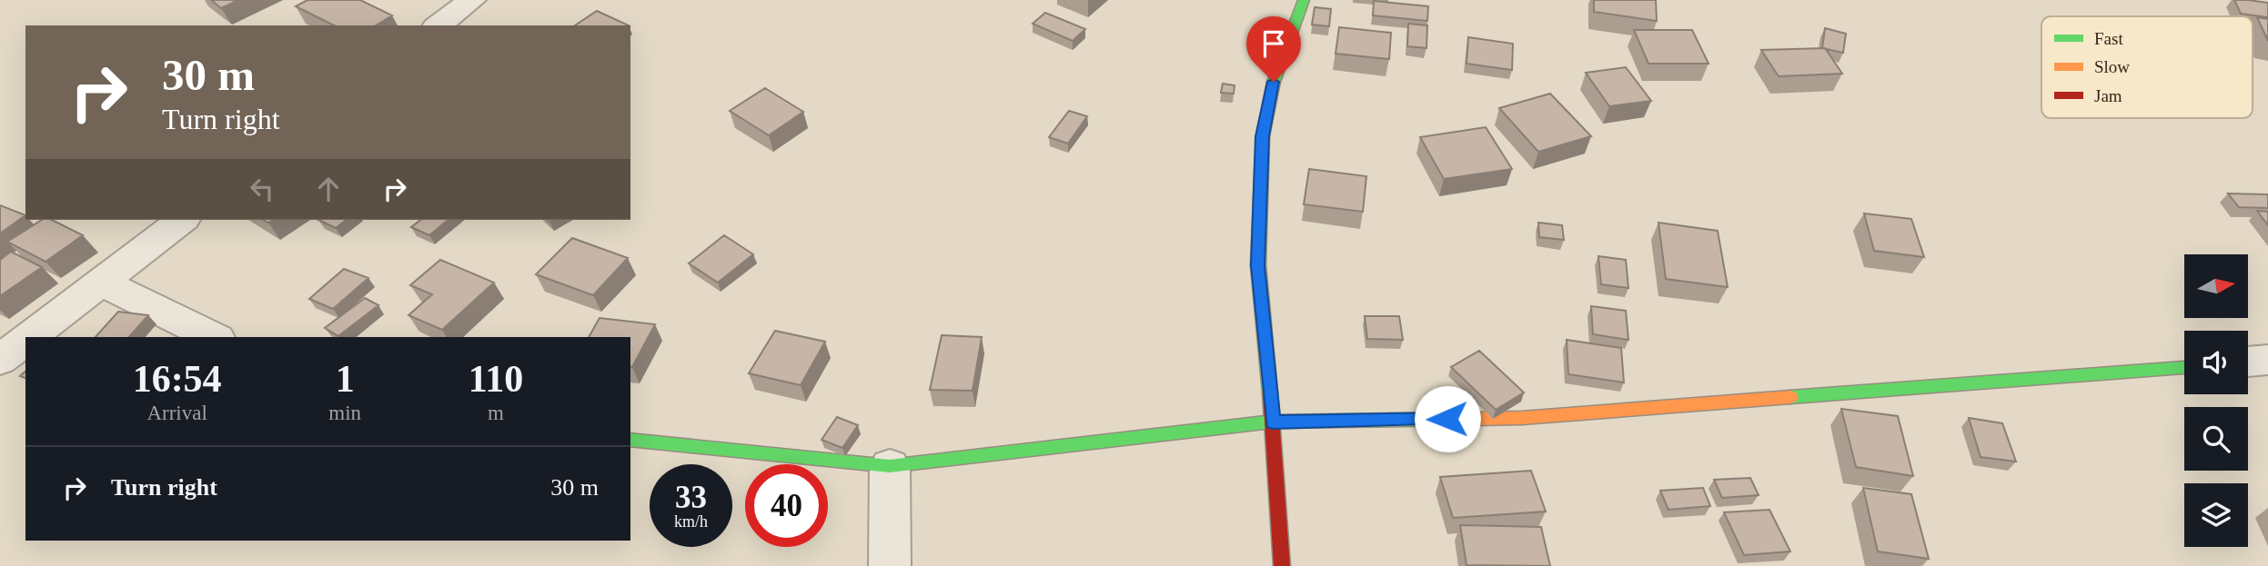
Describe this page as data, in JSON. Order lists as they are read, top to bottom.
{
  "legend": ["Fast", "Slow", "Jam"],
  "north": "right",
  "page": {
    "turn": ["30 m", "Turn right"],
    "eta": [
      "16:54",
      "Arrival",
      "1",
      "min",
      "110",
      "m"
    ],
    "list": [
      {
        "name": "Turn right",
        "value": "30 m"
      }
    ],
    "speed": "33 km/h",
    "limit": "40"
  }
}
